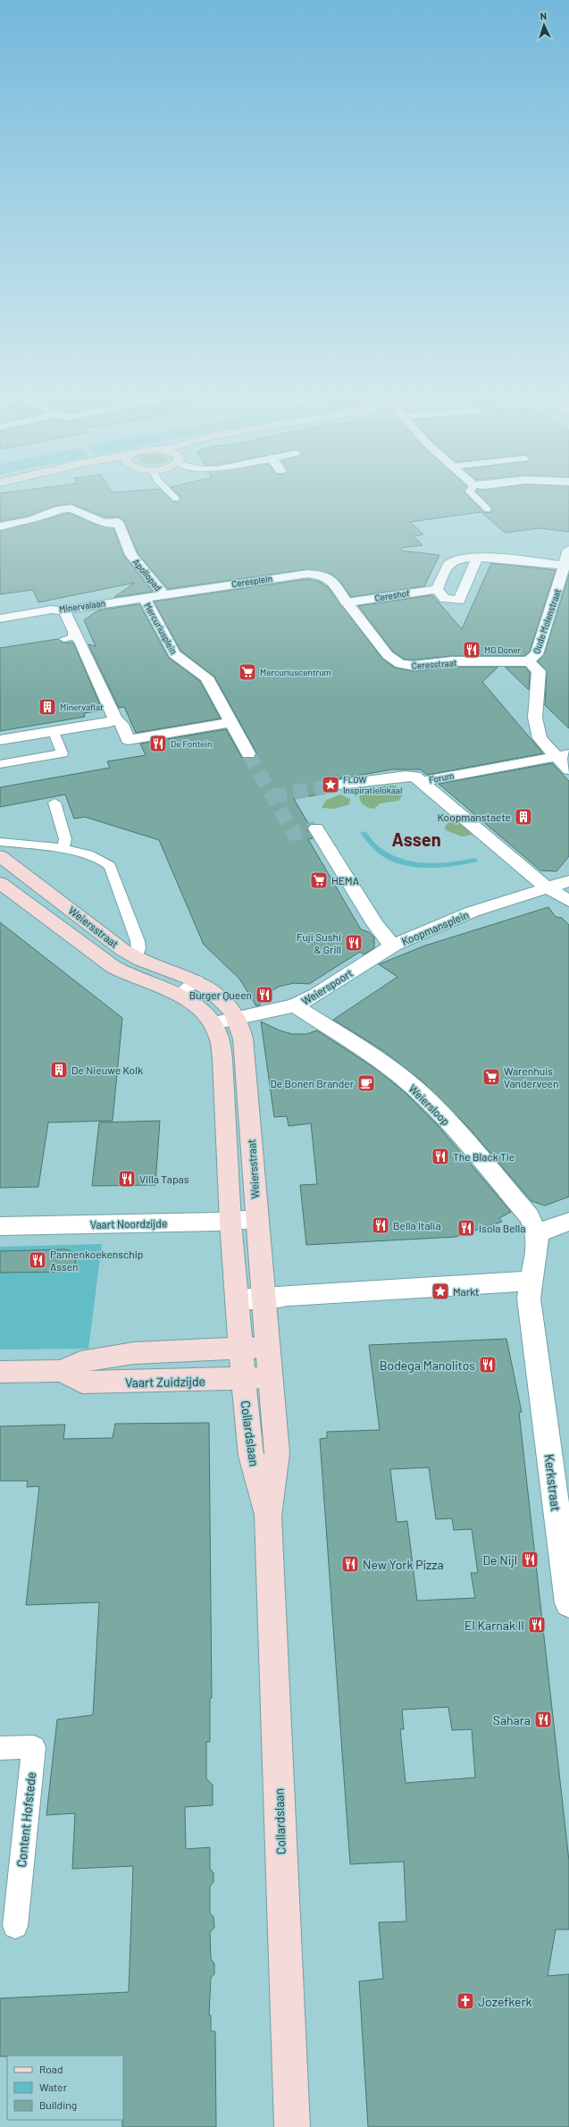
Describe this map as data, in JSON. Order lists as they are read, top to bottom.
{
  "streets": {
    "main road": ["Weiersstraat", "Vaart Zuidzijde", "Collardslaan"],
    "street": [
      "Apollopad",
      "Ceresplein",
      "Cereshof",
      "Minervalaan",
      "Oude Molenstraat",
      "Mercuriusplein",
      "Ceresstraat",
      "Forum",
      "Koopmansplein",
      "Weierspoort",
      "Weiersloop",
      "Vaart Noordzijde",
      "Kerkstraat"
    ],
    "lane": ["Content Hofstede"]
  },
  "crossings": [
    ["Apollopad", "Ceresplein"],
    ["Ceresplein", "Cereshof"],
    ["Ceresplein", "Minervalaan"],
    ["Ceresplein", "Mercuriusplein"],
    ["Ceresplein", "Ceresstraat"],
    ["Cereshof", "Ceresstraat"],
    ["Minervalaan", "Mercuriusplein"],
    ["Oude Molenstraat", "Ceresstraat"],
    ["Oude Molenstraat", "Forum"],
    ["Forum", "Koopmansplein"],
    ["Weiersstraat", "Weierspoort"],
    ["Weiersstraat", "Vaart Noordzijde"],
    ["Weiersstraat", "Vaart Zuidzijde"],
    ["Weiersstraat", "Collardslaan"],
    ["Koopmansplein", "Weierspoort"],
    ["Weierspoort", "Weiersloop"],
    ["Vaart Zuidzijde", "Collardslaan"]
  ],
  "districts": ["Assen"],
  "places": {
    "restaurant": [
      "MG Doner",
      "De Fontein",
      "Fuji Sushi & Grill",
      "Burger Queen",
      "The Black Tie",
      "Villa Tapas",
      "Bella Italia",
      "Isola Bella",
      "Pannenkoekenschip Assen",
      "Bodega Manolitos",
      "De Nijl",
      "New York Pizza",
      "El Karnak II",
      "Sahara"
    ],
    "supermarket": ["Mercuriuscentrum", "HEMA", "Warenhuis Vanderveen"],
    "building": ["Minervaflat", "Koopmanstaete", "De Nieuwe Kolk"],
    "place": ["FLOW Inspiratielokaal", "Markt"],
    "cafe": ["De Bonen Brander"],
    "church": ["Jozefkerk"]
  },
  "legend": ["Road", "Water", "Building"],
  "north": "top"
}
